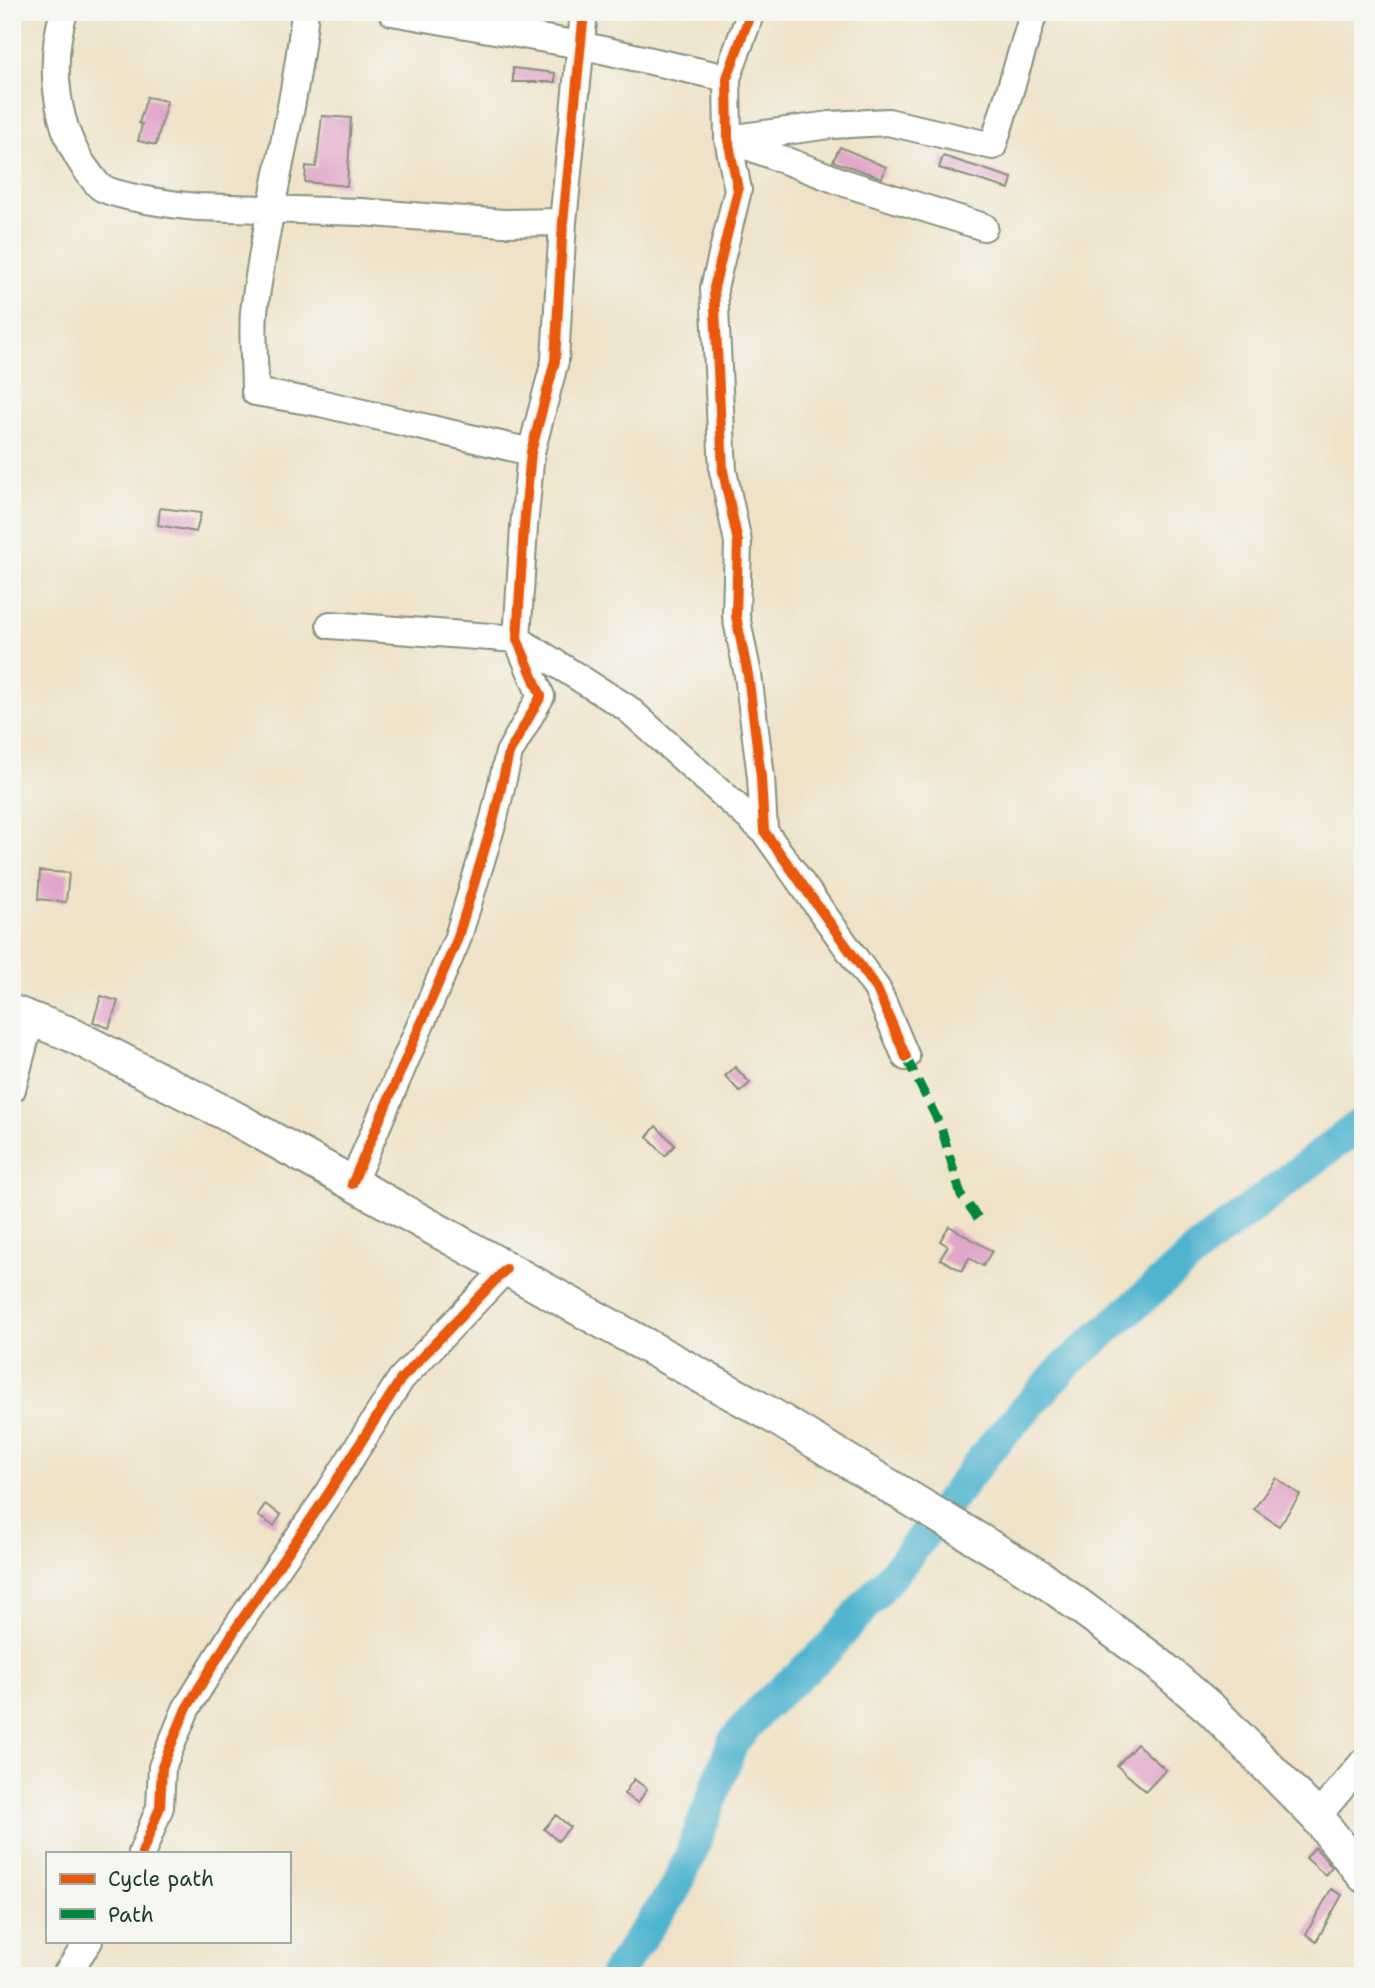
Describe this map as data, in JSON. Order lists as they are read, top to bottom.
{
  "legend": ["Cycle path", "Path"]
}
